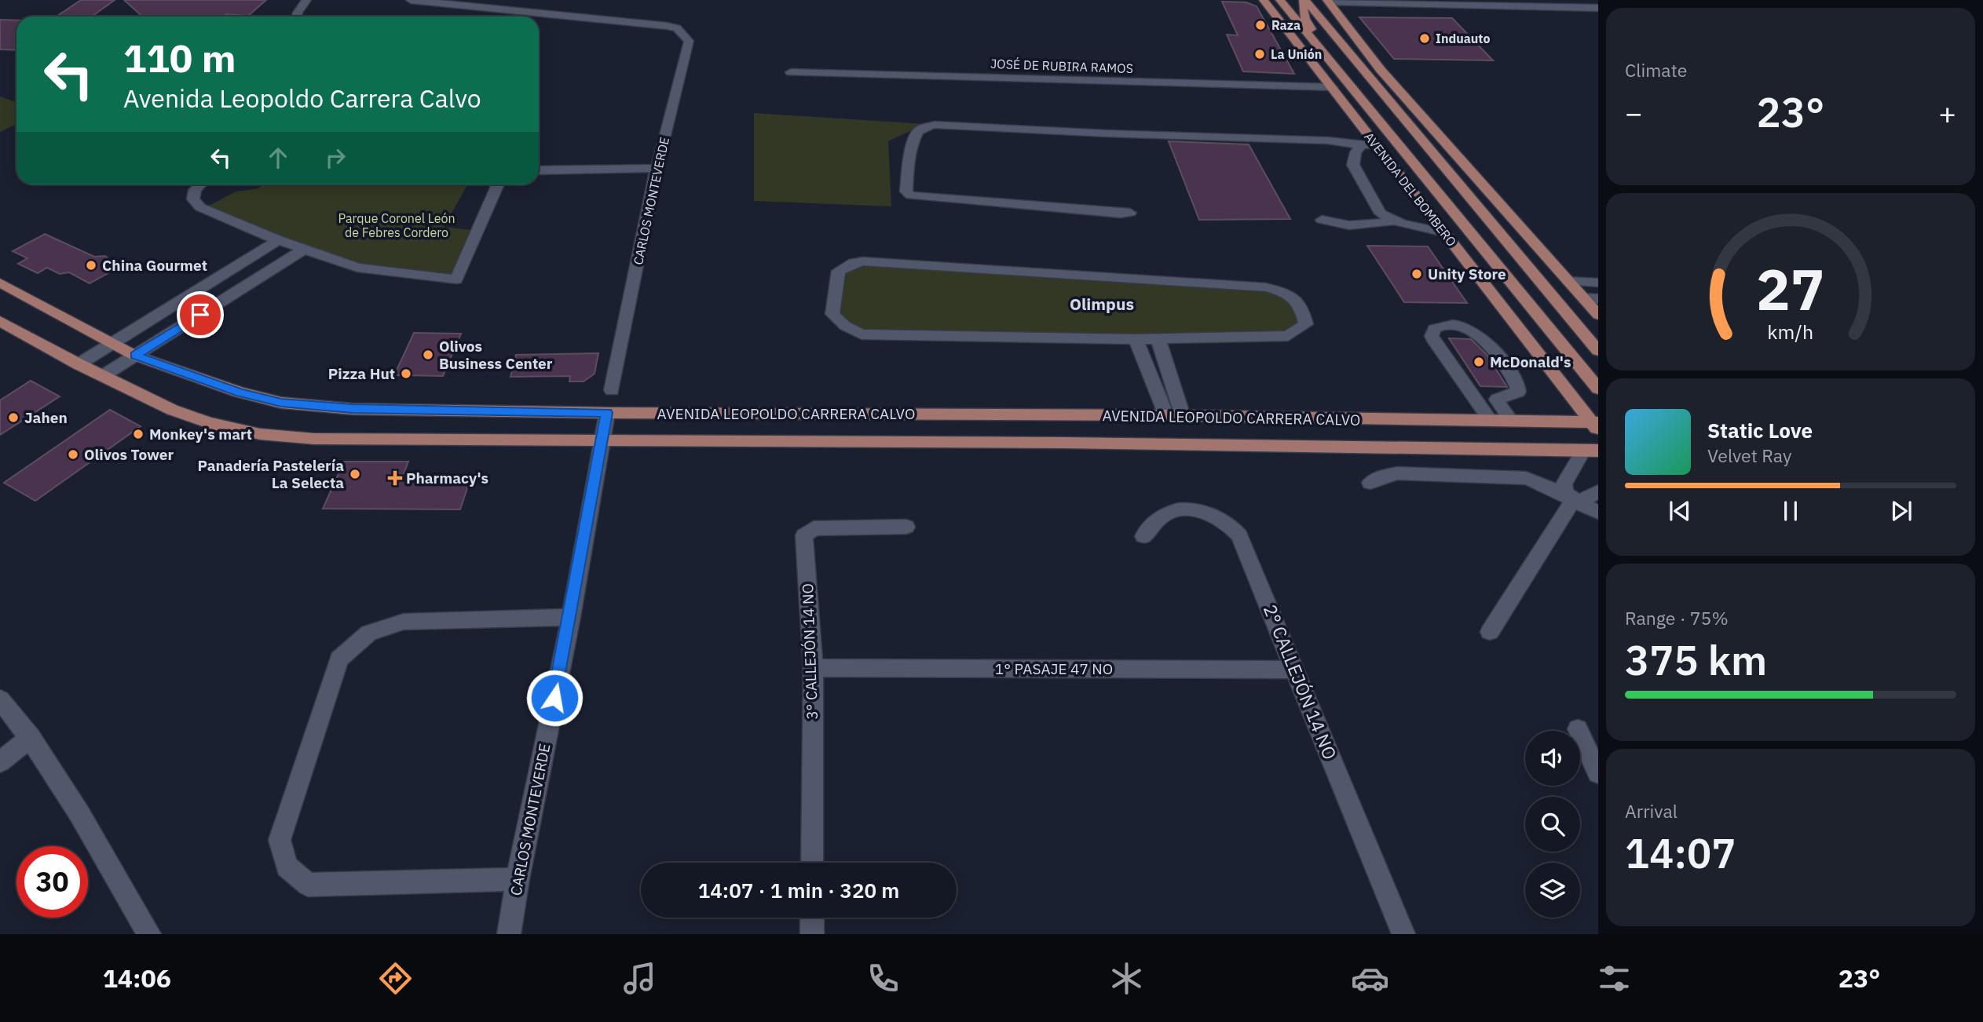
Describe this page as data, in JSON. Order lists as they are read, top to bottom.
{
  "streets": {
    "main road": ["AVENIDA DEL BOMBERO", "AVENIDA LEOPOLDO CARRERA CALVO"],
    "street": [
      "JOSÉ DE RUBIRA RAMOS",
      "CARLOS MONTEVERDE",
      "3° CALLEJÓN 14 NO",
      "1° PASAJE 47 NO",
      "2° CALLEJÓN 14 NO"
    ]
  },
  "crossings": [
    ["JOSÉ DE RUBIRA RAMOS", "AVENIDA DEL BOMBERO"],
    ["AVENIDA DEL BOMBERO", "AVENIDA LEOPOLDO CARRERA CALVO"],
    ["CARLOS MONTEVERDE", "AVENIDA LEOPOLDO CARRERA CALVO"],
    ["3° CALLEJÓN 14 NO", "1° PASAJE 47 NO"],
    ["1° PASAJE 47 NO", "2° CALLEJÓN 14 NO"]
  ],
  "districts": ["Olimpus"],
  "parks": ["Parque Coronel León de Febres Cordero"],
  "places": {
    "other": [
      "Raza",
      "Induauto",
      "La Unión",
      "China Gourmet",
      "Unity Store",
      "Olivos Business Center",
      "McDonald's",
      "Pizza Hut",
      "Jahen",
      "Monkey's mart",
      "Olivos Tower",
      "Panadería Pastelería La Selecta"
    ],
    "health": ["Pharmacy's"]
  },
  "page": {
    "tile": [
      "Climate",
      ["Range · 75%", "375 km"],
      ["Arrival", "14:07"]
    ],
    "turn": ["110 m", "Avenida Leopoldo Carrera Calvo"],
    "heat": ["−", "23°", "+"],
    "song": ["Static Love", "Velvet Ray"],
    "limit": "30",
    "trip": "14:07 · 1 min · 320 m",
    "tabs": ["14:06", "23°"],
    "gauge": ["27", "km/h"]
  }
}
